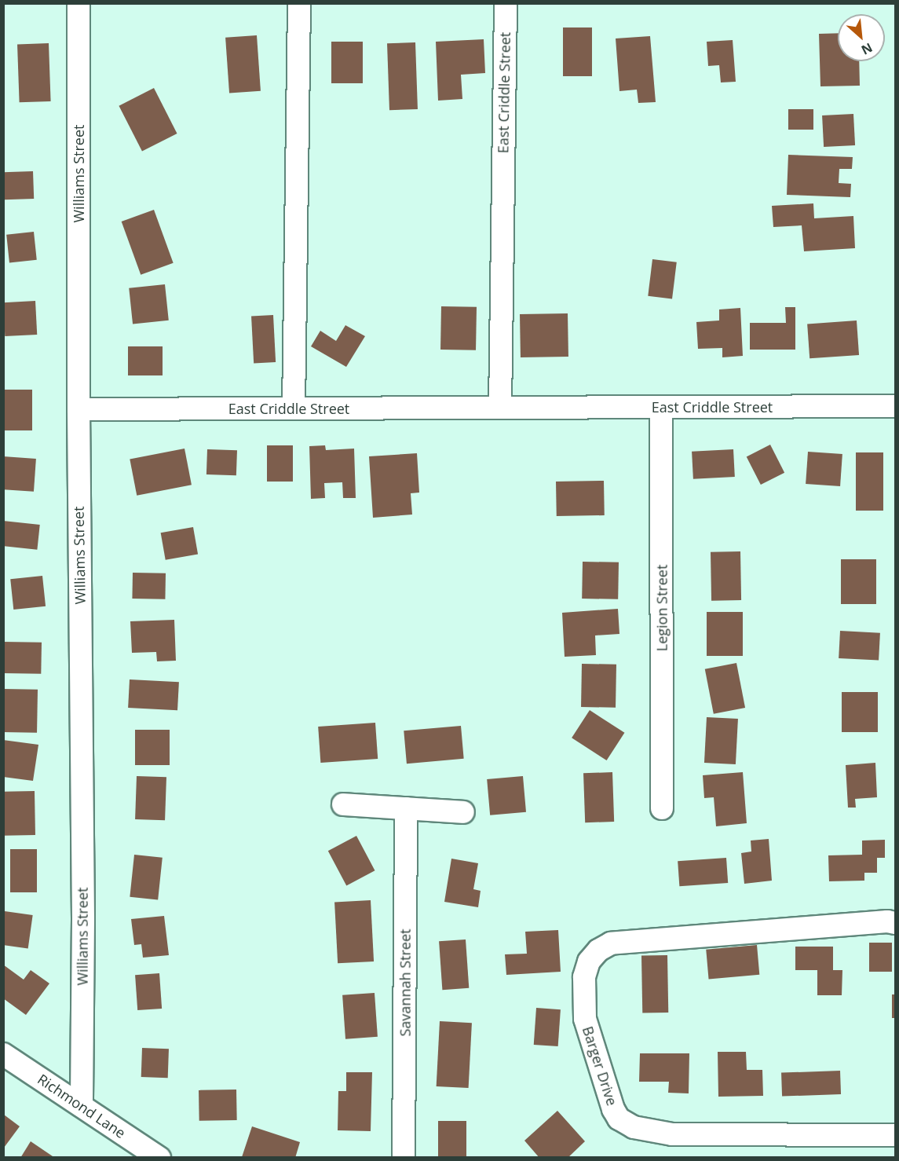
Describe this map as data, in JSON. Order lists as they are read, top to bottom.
{
  "streets": {
    "street": [
      "East Criddle Street",
      "Williams Street",
      "Legion Street",
      "Savannah Street",
      "Barger Drive",
      "Richmond Lane"
    ]
  },
  "crossings": [
    ["East Criddle Street", "Williams Street"],
    ["East Criddle Street", "Legion Street"],
    ["Williams Street", "Richmond Lane"]
  ],
  "north": "bottom right"
}
